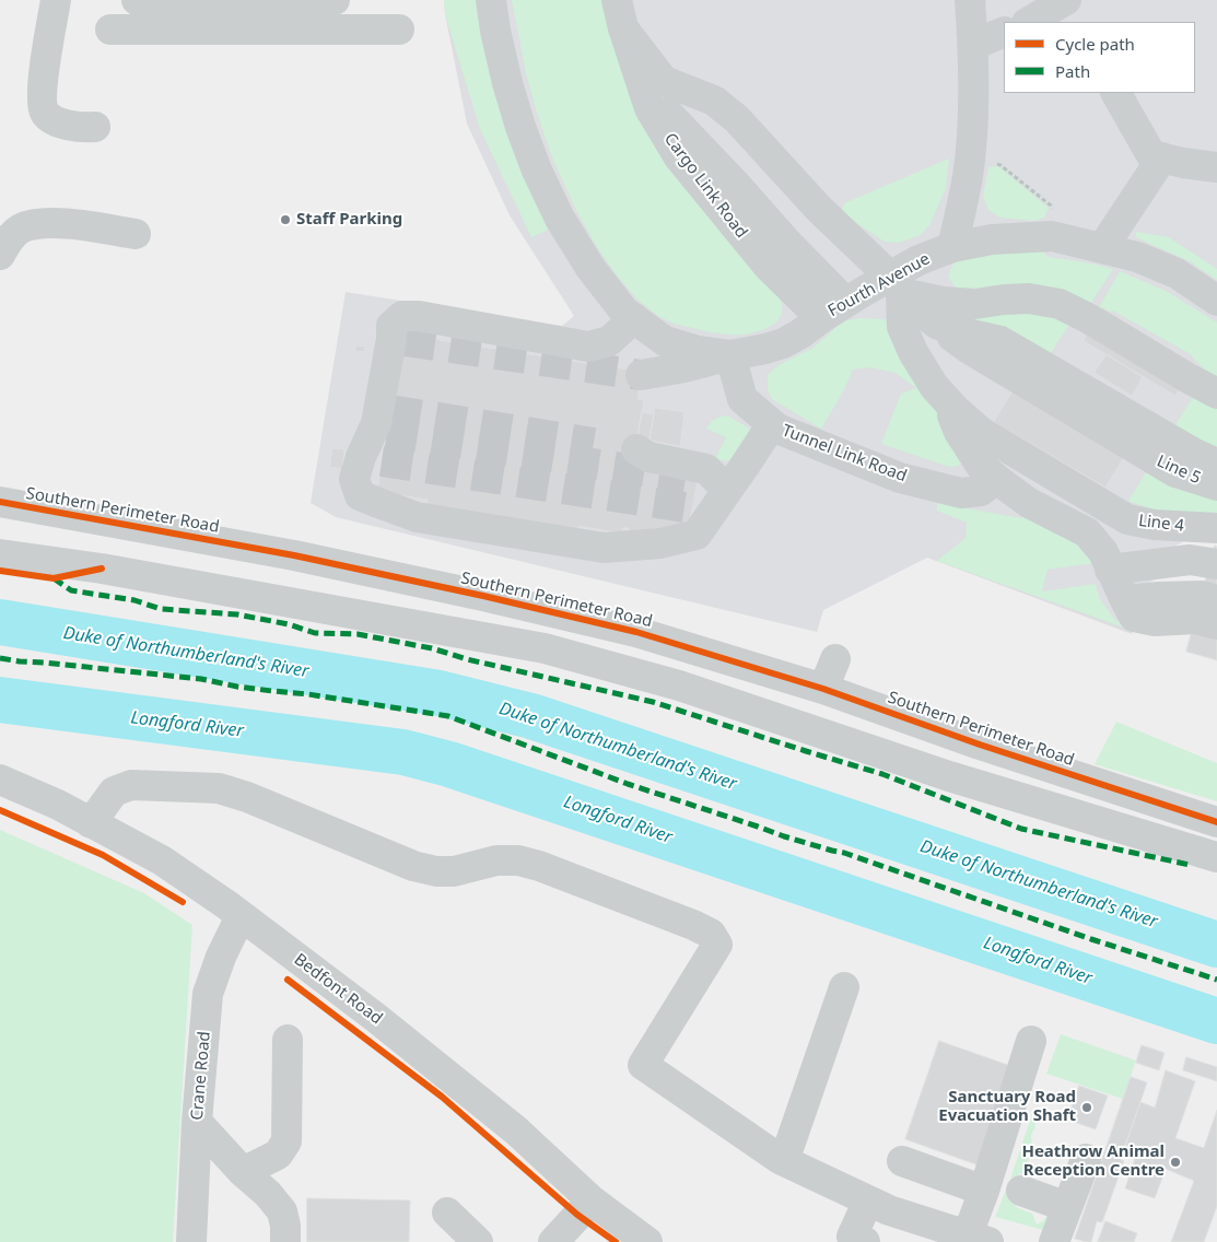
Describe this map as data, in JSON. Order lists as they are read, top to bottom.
{
  "streets": {
    "street": [
      "Fourth Avenue",
      "Tunnel Link Road",
      "Line 5",
      "Southern Perimeter Road",
      "Line 4",
      "Bedfont Road",
      "Crane Road"
    ]
  },
  "crossings": [
    ["Bedfont Road", "Crane Road"]
  ],
  "water": ["Duke of Northumberland's River", "Longford River"],
  "places": ["Staff Parking", "Sanctuary Road Evacuation Shaft", "Heathrow Animal Reception Centre"],
  "legend": ["Cycle path", "Path"]
}
